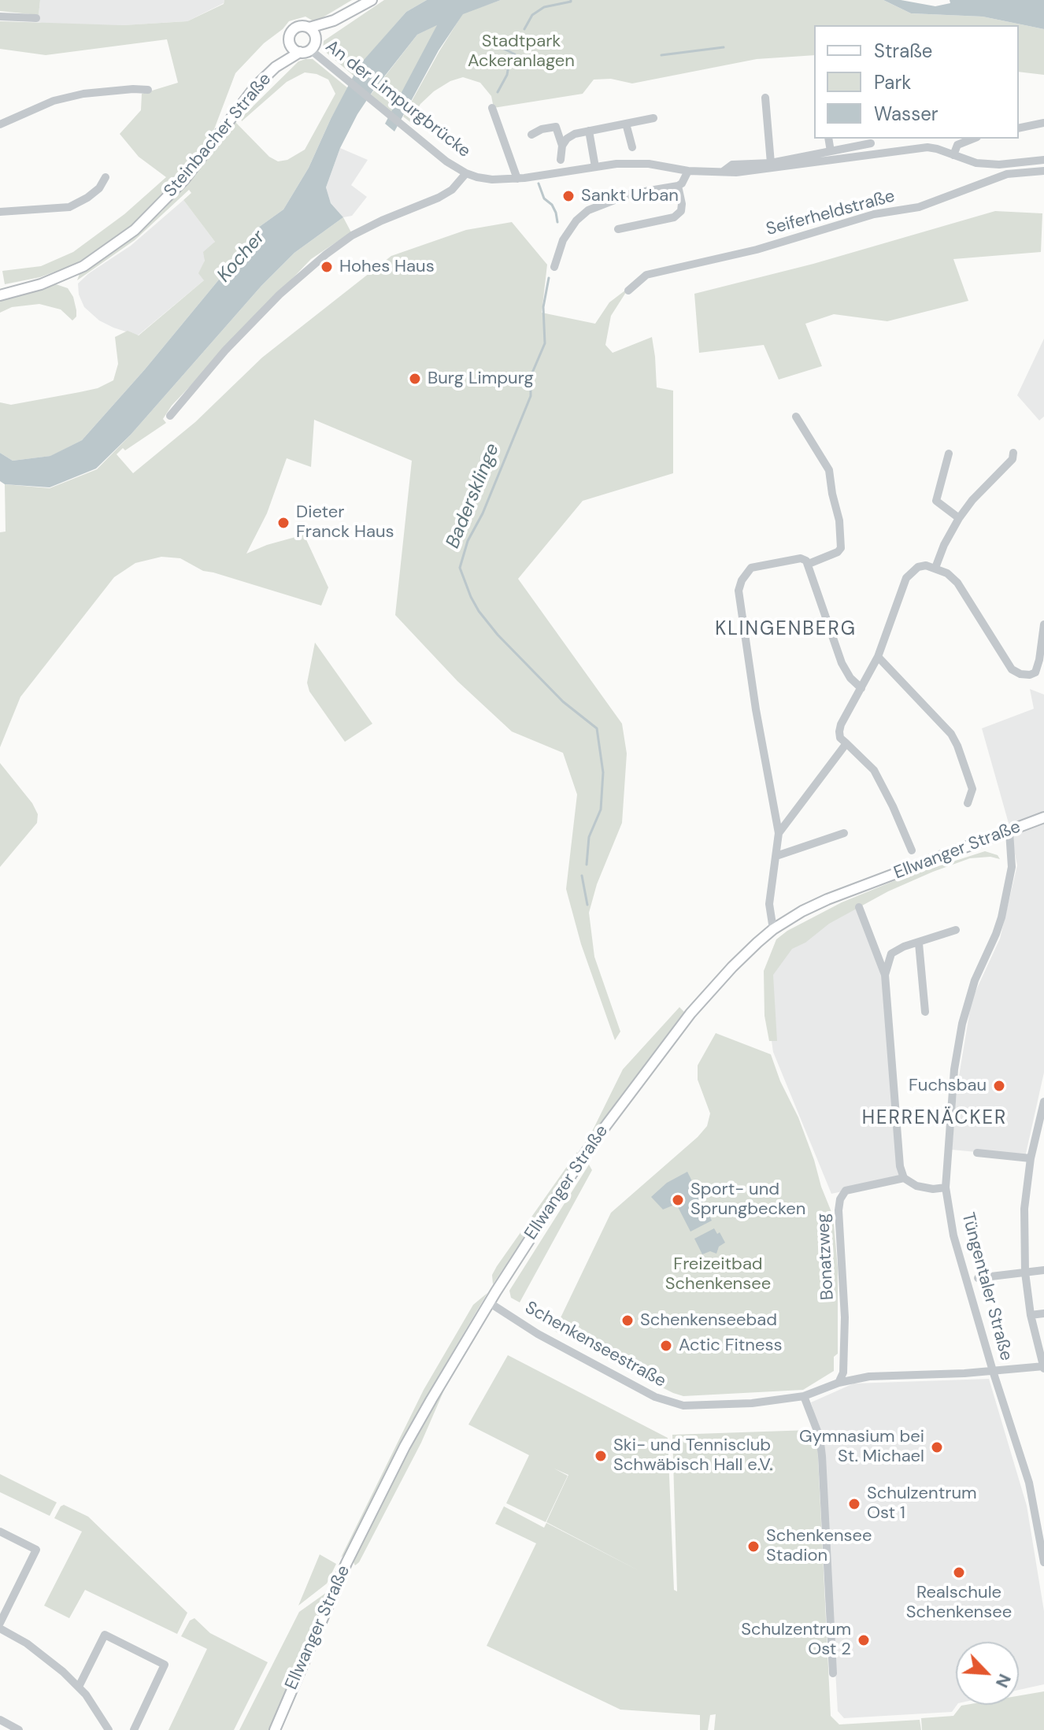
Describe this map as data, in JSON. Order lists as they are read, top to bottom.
{
  "streets": {
    "main road": ["Steinbacher Straße", "Ellwanger Straße"],
    "street": [
      "An der Limpurgbrücke",
      "Seiferheldstraße",
      "Bonatzweg",
      "Tüngentaler Straße",
      "Schenkenseestraße"
    ]
  },
  "crossings": [
    ["An der Limpurgbrücke", "Steinbacher Straße"],
    ["Ellwanger Straße", "Tüngentaler Straße"],
    ["Ellwanger Straße", "Schenkenseestraße"],
    ["Bonatzweg", "Schenkenseestraße"],
    ["Tüngentaler Straße", "Schenkenseestraße"]
  ],
  "districts": ["KLINGENBERG", "HERRENÄCKER"],
  "water": ["Kocher", "Badersklinge"],
  "parks": ["Stadtpark Ackeranlagen", "Freizeitbad Schenkensee"],
  "places": [
    "Sankt Urban",
    "Hohes Haus",
    "Burg Limpurg",
    "Dieter Franck Haus",
    "Fuchsbau",
    "Sport- und Sprungbecken",
    "Schenkenseebad",
    "Actic Fitness",
    "Gymnasium bei St. Michael",
    "Ski- und Tennisclub Schwäbisch Hall e.V.",
    "Schulzentrum Ost 1",
    "Schenkensee Stadion",
    "Realschule Schenkensee",
    "Schulzentrum Ost 2"
  ],
  "legend": ["Straße", "Park", "Wasser"],
  "north": "bottom right"
}
